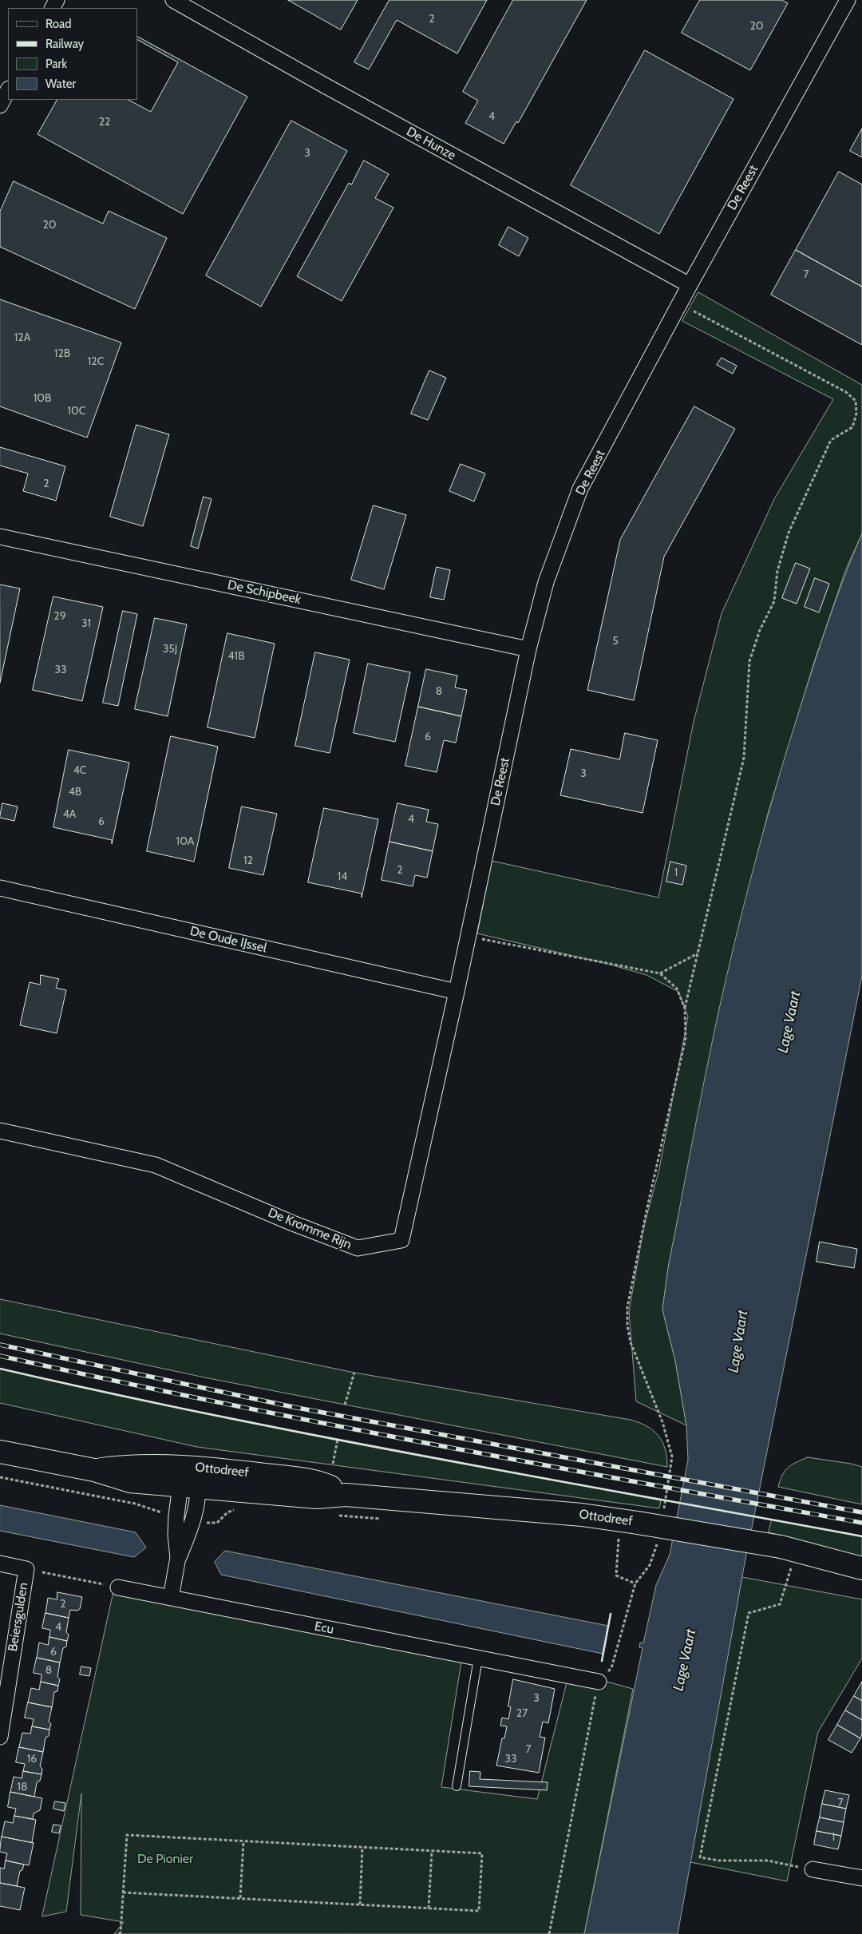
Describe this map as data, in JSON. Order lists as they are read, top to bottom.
{
  "streets": {
    "street": [
      "De Hunze",
      "De Reest",
      "De Schipbeek",
      "De Oude IJssel",
      "De Kromme Rijn",
      "Ottodreef",
      "Beiersgulden",
      "Ecu"
    ]
  },
  "crossings": [
    ["De Hunze", "De Reest"],
    ["De Reest", "De Schipbeek"],
    ["De Reest", "De Oude IJssel"],
    ["De Reest", "De Kromme Rijn"],
    ["De Oude IJssel", "De Kromme Rijn"]
  ],
  "water": ["Lage Vaart"],
  "parks": ["De Pionier"],
  "house_numbers": [
    "2",
    "20",
    "4",
    "22",
    "3",
    "20",
    "7",
    "12A",
    "12B",
    "12C",
    "10B",
    "10C",
    "2",
    "29",
    "31",
    "5",
    "35J",
    "41B",
    "33",
    "8",
    "6",
    "4C",
    "3",
    "4B",
    "4A",
    "4",
    "6",
    "10A",
    "12",
    "2",
    "1",
    "14",
    "2",
    "4",
    "6",
    "8",
    "3",
    "27",
    "7",
    "16",
    "33",
    "18",
    "7",
    "1"
  ],
  "legend": [
    "Road",
    "Railway",
    "Park",
    "Water"
  ]
}
